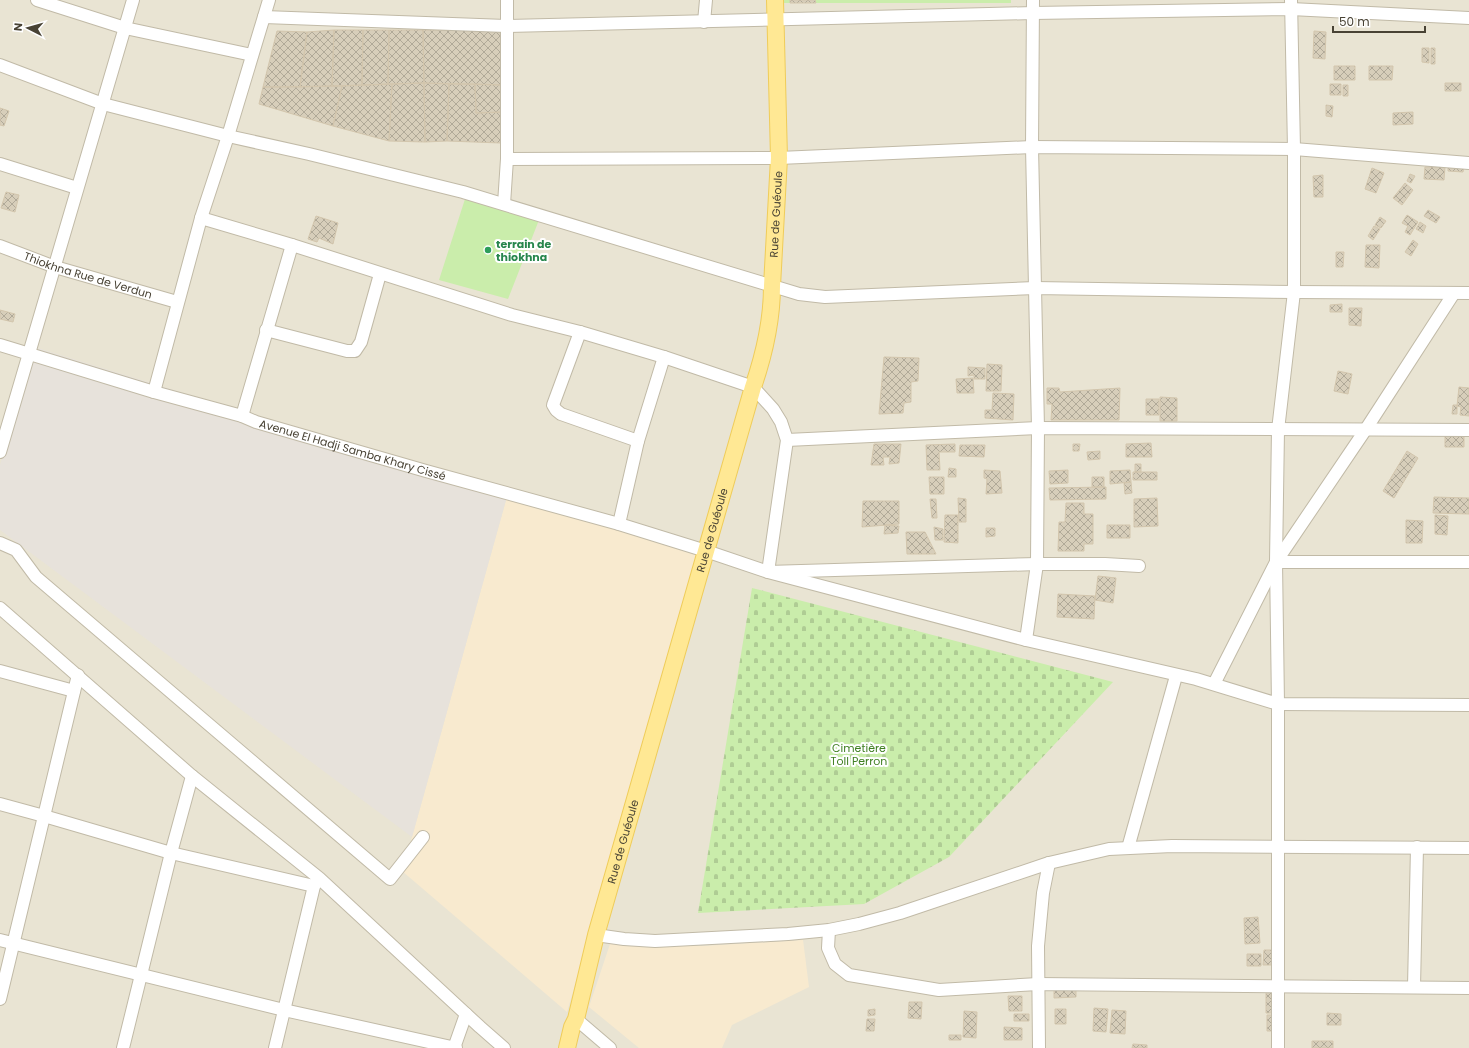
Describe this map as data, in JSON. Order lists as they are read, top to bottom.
{
  "streets": {
    "main road": ["Rue de Guéoule"],
    "street": ["Thiokhna Rue de Verdun", "Avenue El Hadji Samba Khary Cissé"]
  },
  "crossings": [
    ["Rue de Guéoule", "Avenue El Hadji Samba Khary Cissé"]
  ],
  "parks": ["Cimetière Toll Perron"],
  "places": ["terrain de thiokhna"],
  "scale_bar": "50 m",
  "north": "left"
}
